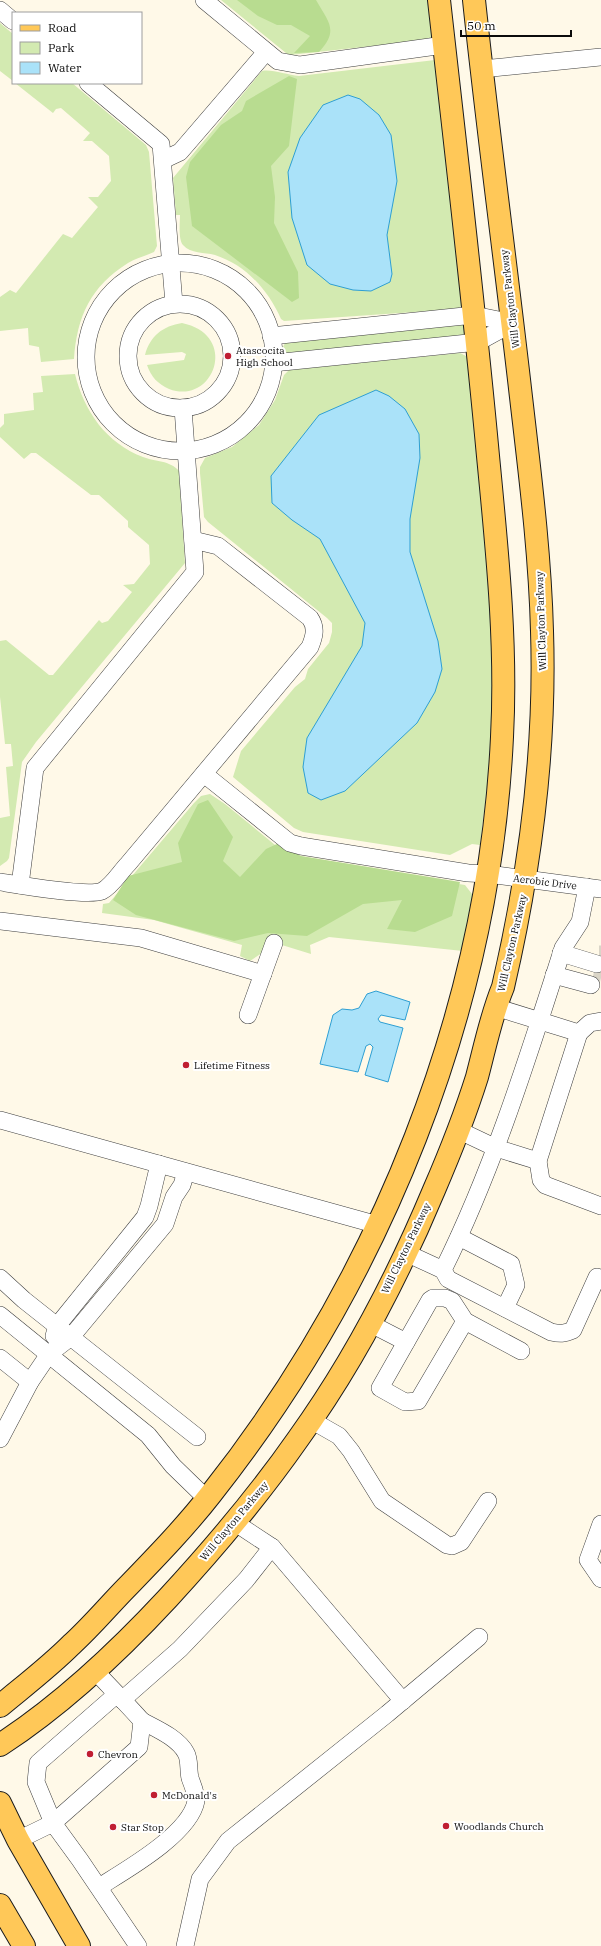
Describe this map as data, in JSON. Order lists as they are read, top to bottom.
{
  "streets": {
    "main road": ["Will Clayton Parkway"],
    "street": ["Aerobic Drive"]
  },
  "crossings": [
    ["Will Clayton Parkway", "Aerobic Drive"]
  ],
  "places": [
    "Atascocita High School",
    "Lifetime Fitness",
    "Chevron",
    "McDonald's",
    "Woodlands Church",
    "Star Stop"
  ],
  "legend": ["Road", "Park", "Water"],
  "scale_bar": "50 m"
}
